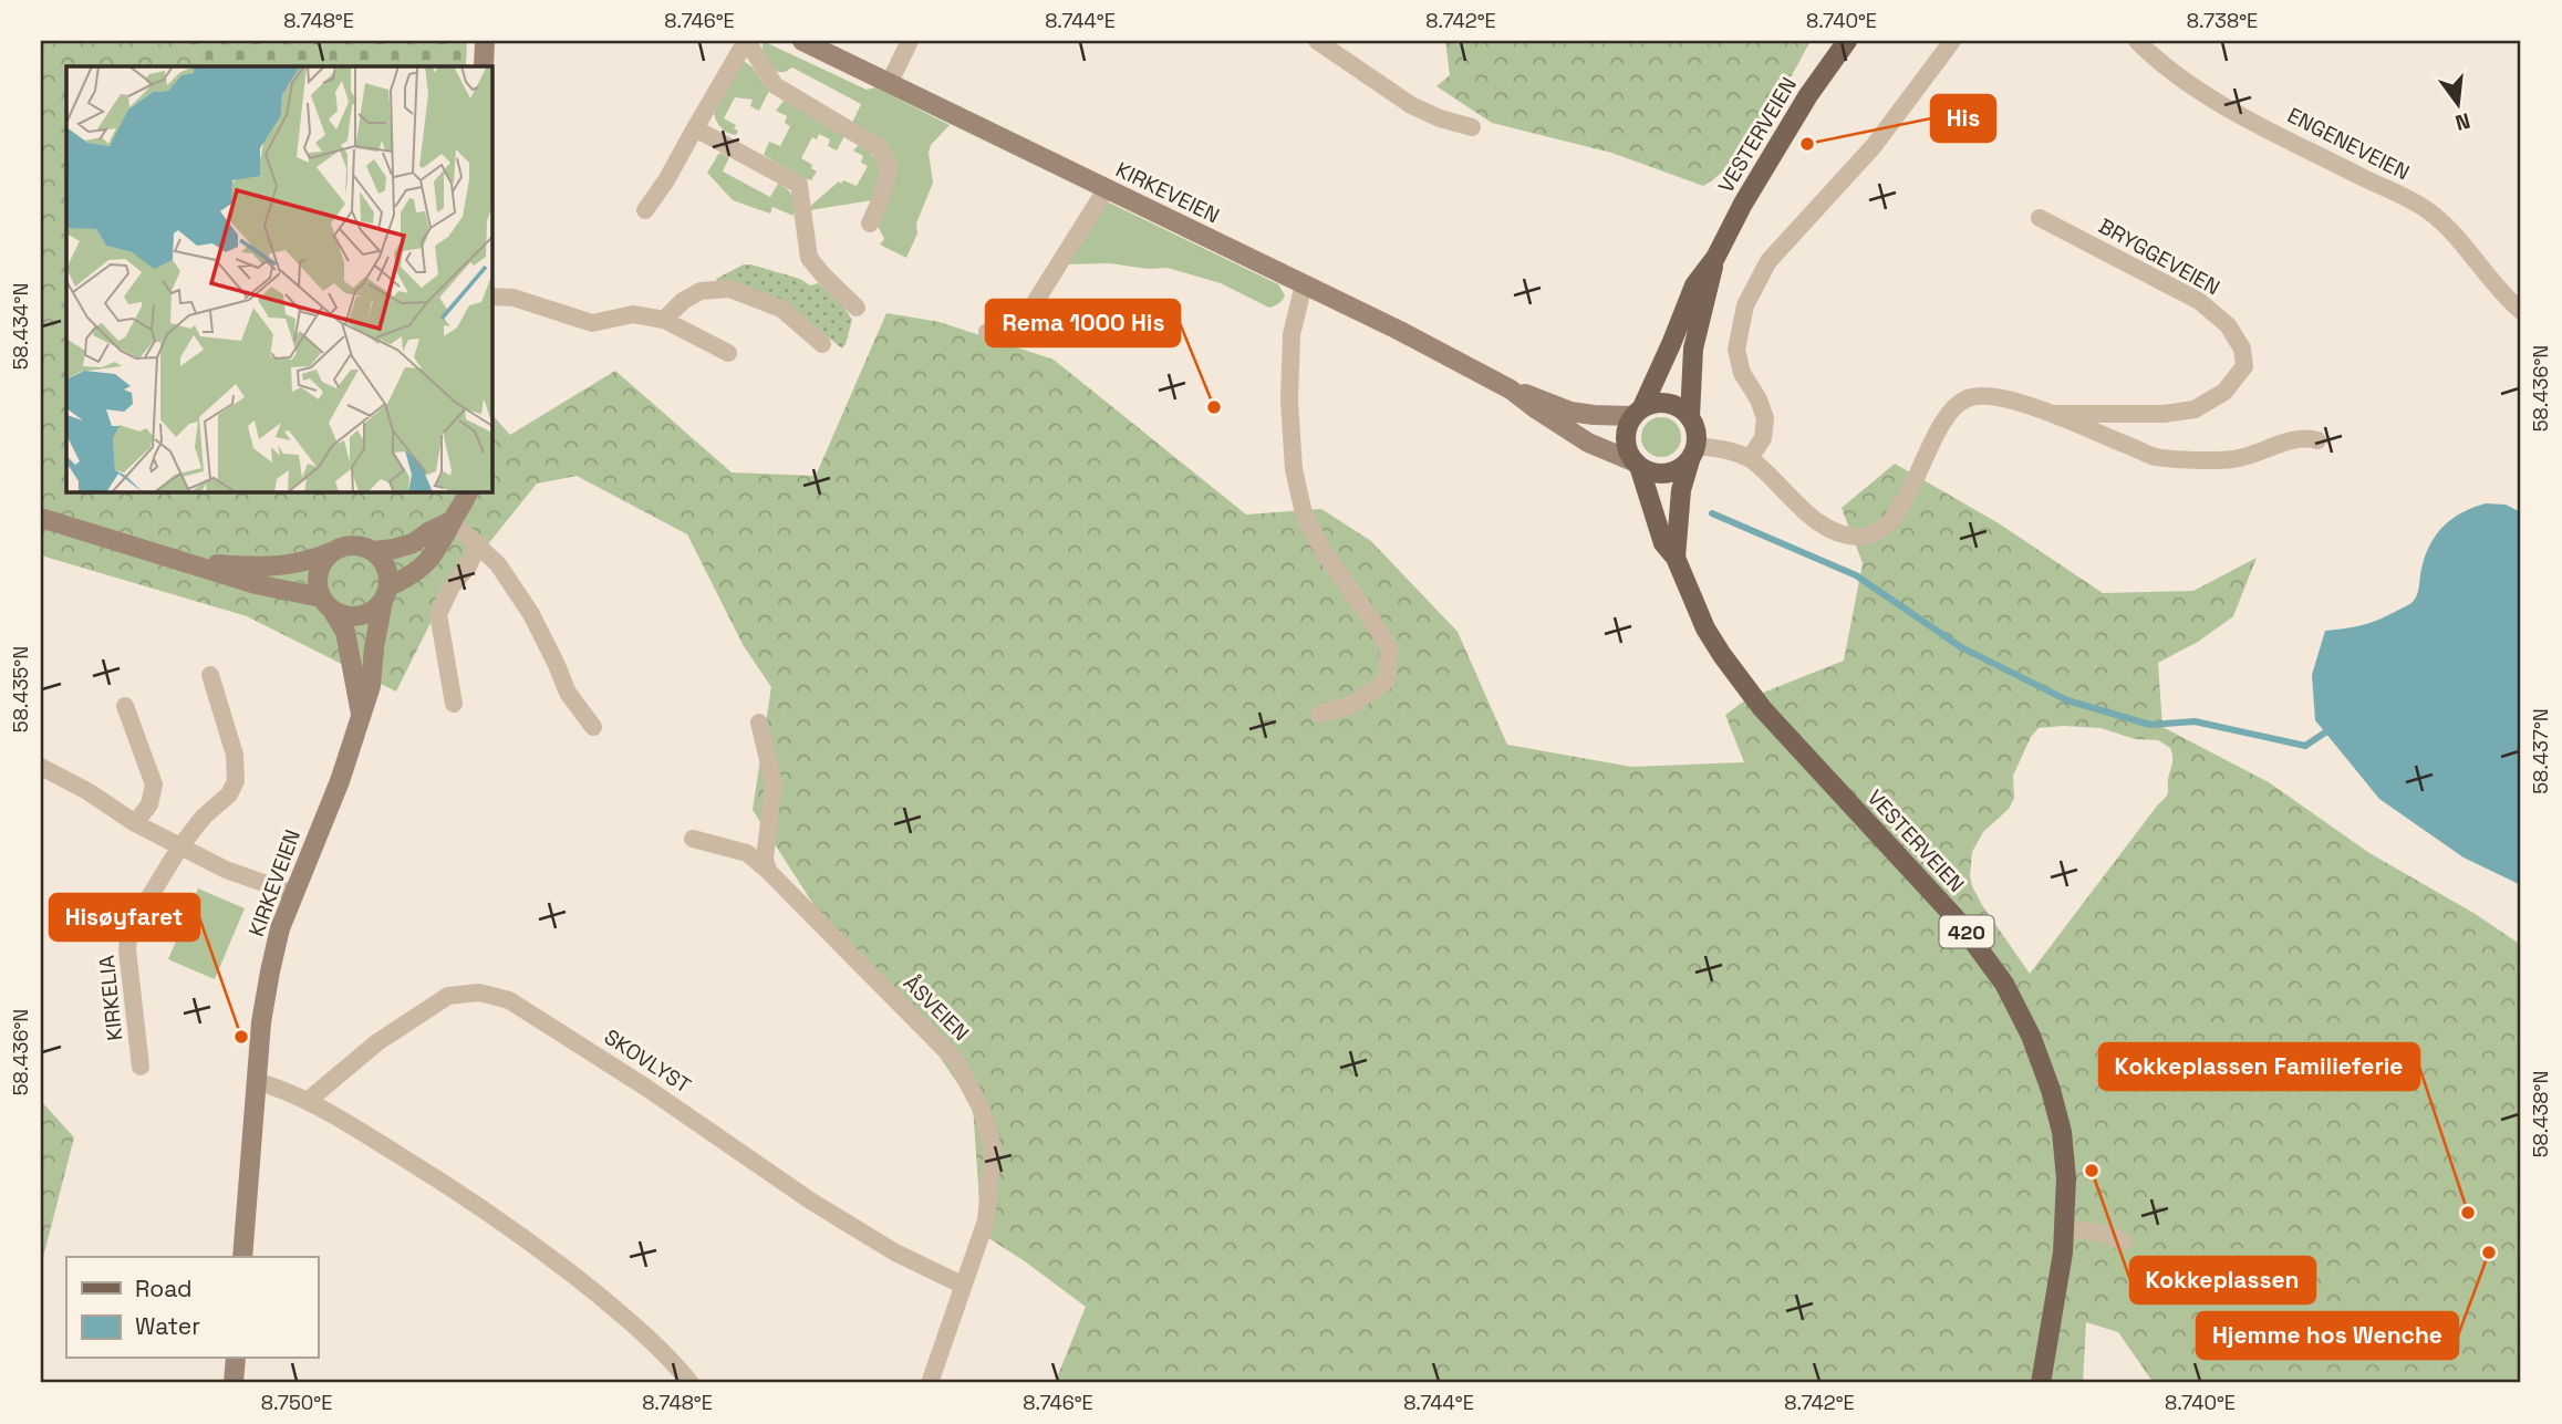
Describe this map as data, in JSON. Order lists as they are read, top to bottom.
{
  "streets": {
    "main road": ["VESTERVEIEN", "KIRKEVEIEN", "420"],
    "street": [
      "ENGENEVEIEN",
      "BRYGGEVEIEN",
      "KIRKELIA",
      "ÅSVEIEN",
      "SKOVLYST"
    ]
  },
  "crossings": [
    ["VESTERVEIEN", "KIRKEVEIEN"],
    ["VESTERVEIEN", "BRYGGEVEIEN"],
    ["VESTERVEIEN", "420"],
    ["KIRKEVEIEN", "BRYGGEVEIEN"],
    ["KIRKEVEIEN", "420"],
    ["BRYGGEVEIEN", "420"],
    ["ÅSVEIEN", "SKOVLYST"]
  ],
  "places": [
    "His",
    "Rema 1000 His",
    "Hisøyfaret",
    "Kokkeplassen",
    "Kokkeplassen Familieferie",
    "Hjemme hos Wenche"
  ],
  "legend": ["Road", "Water"],
  "north": "bottom",
  "coordinates": [
    "8.748°E",
    "8.746°E",
    "8.744°E",
    "8.742°E",
    "8.740°E",
    "8.738°E",
    "58.434°N",
    "58.436°N",
    "58.435°N",
    "58.437°N",
    "58.438°N",
    "8.750°E"
  ]
}
